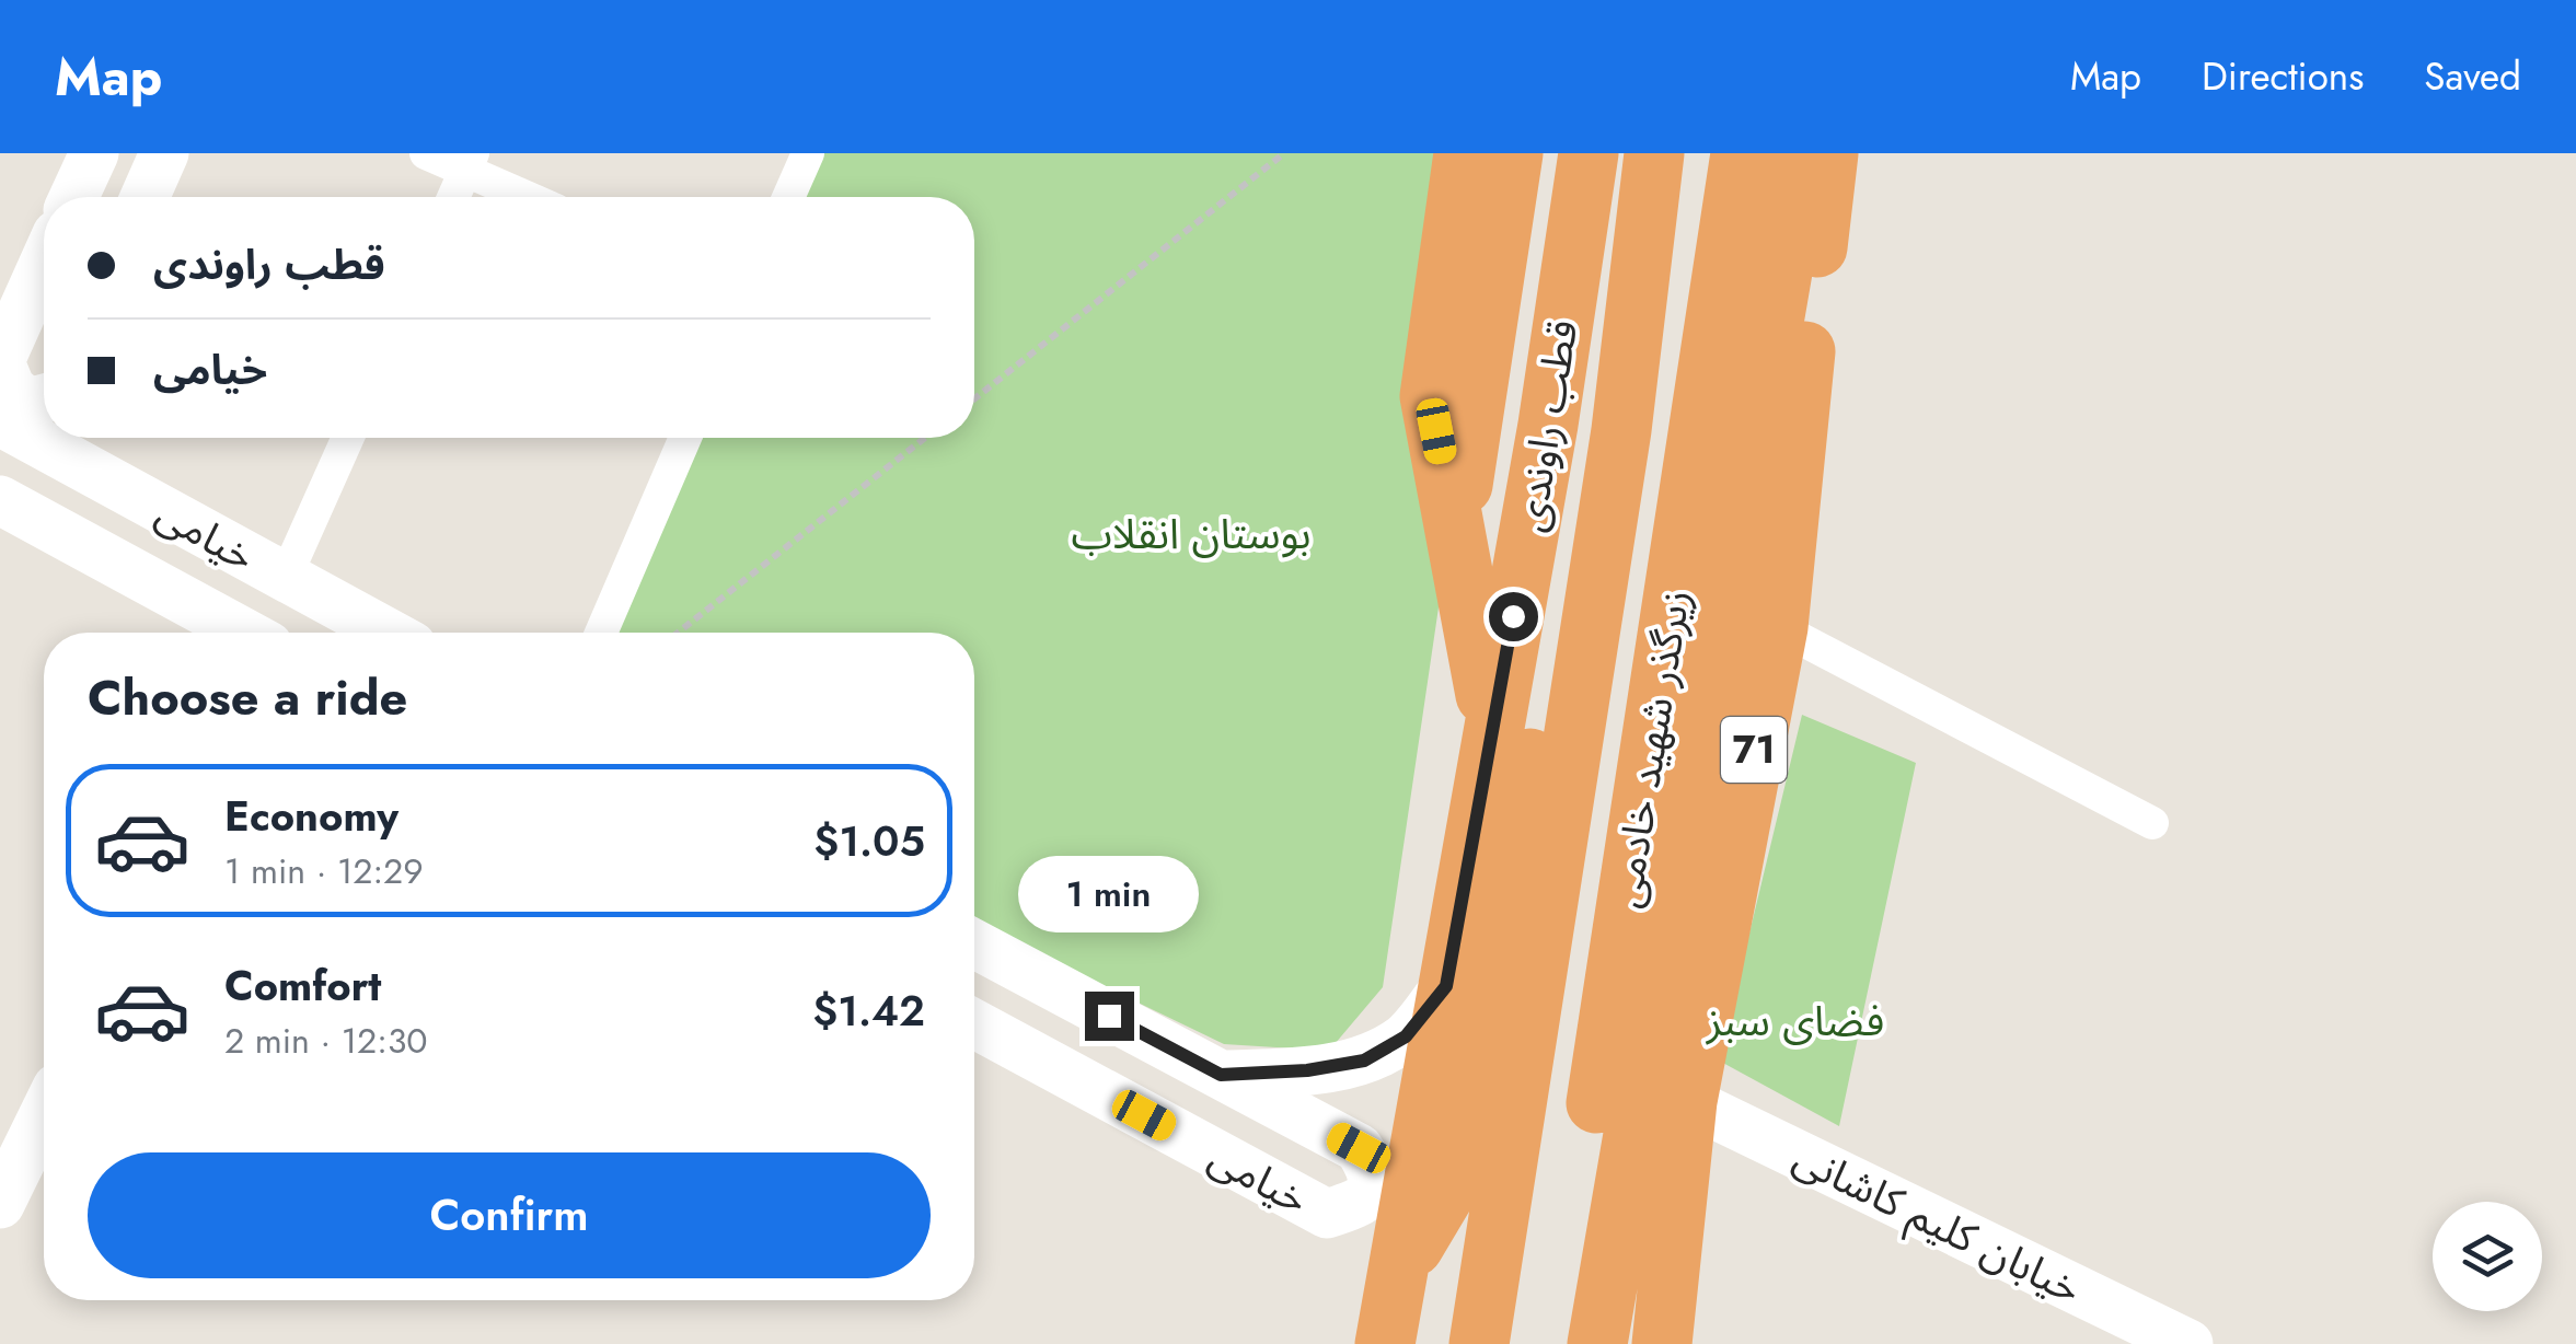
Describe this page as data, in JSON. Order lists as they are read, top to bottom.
{
  "streets": {
    "highway": ["قطب راوندی", "زیرگذر شهید خادمی", "71"],
    "street": ["خیامی", "خیابان کلیم کاشانی"]
  },
  "crossings": [
    ["71", "خیابان کلیم کاشانی"]
  ],
  "parks": ["بوستان انقلاب", "فضای سبز"],
  "page": {
    "header": "Map",
    "nav": ["Map", "Directions", "Saved"],
    "banner": ["قطب راوندی", "خیامی"],
    "heading": "Choose a ride",
    "list": [
      {
        "name": "Economy",
        "note": "1 min · 12:29",
        "value": "$1.05"
      },
      {
        "name": "Comfort",
        "note": "2 min · 12:30",
        "value": "$1.42"
      }
    ],
    "bubble": "1 min",
    "buttons": "Confirm"
  }
}
